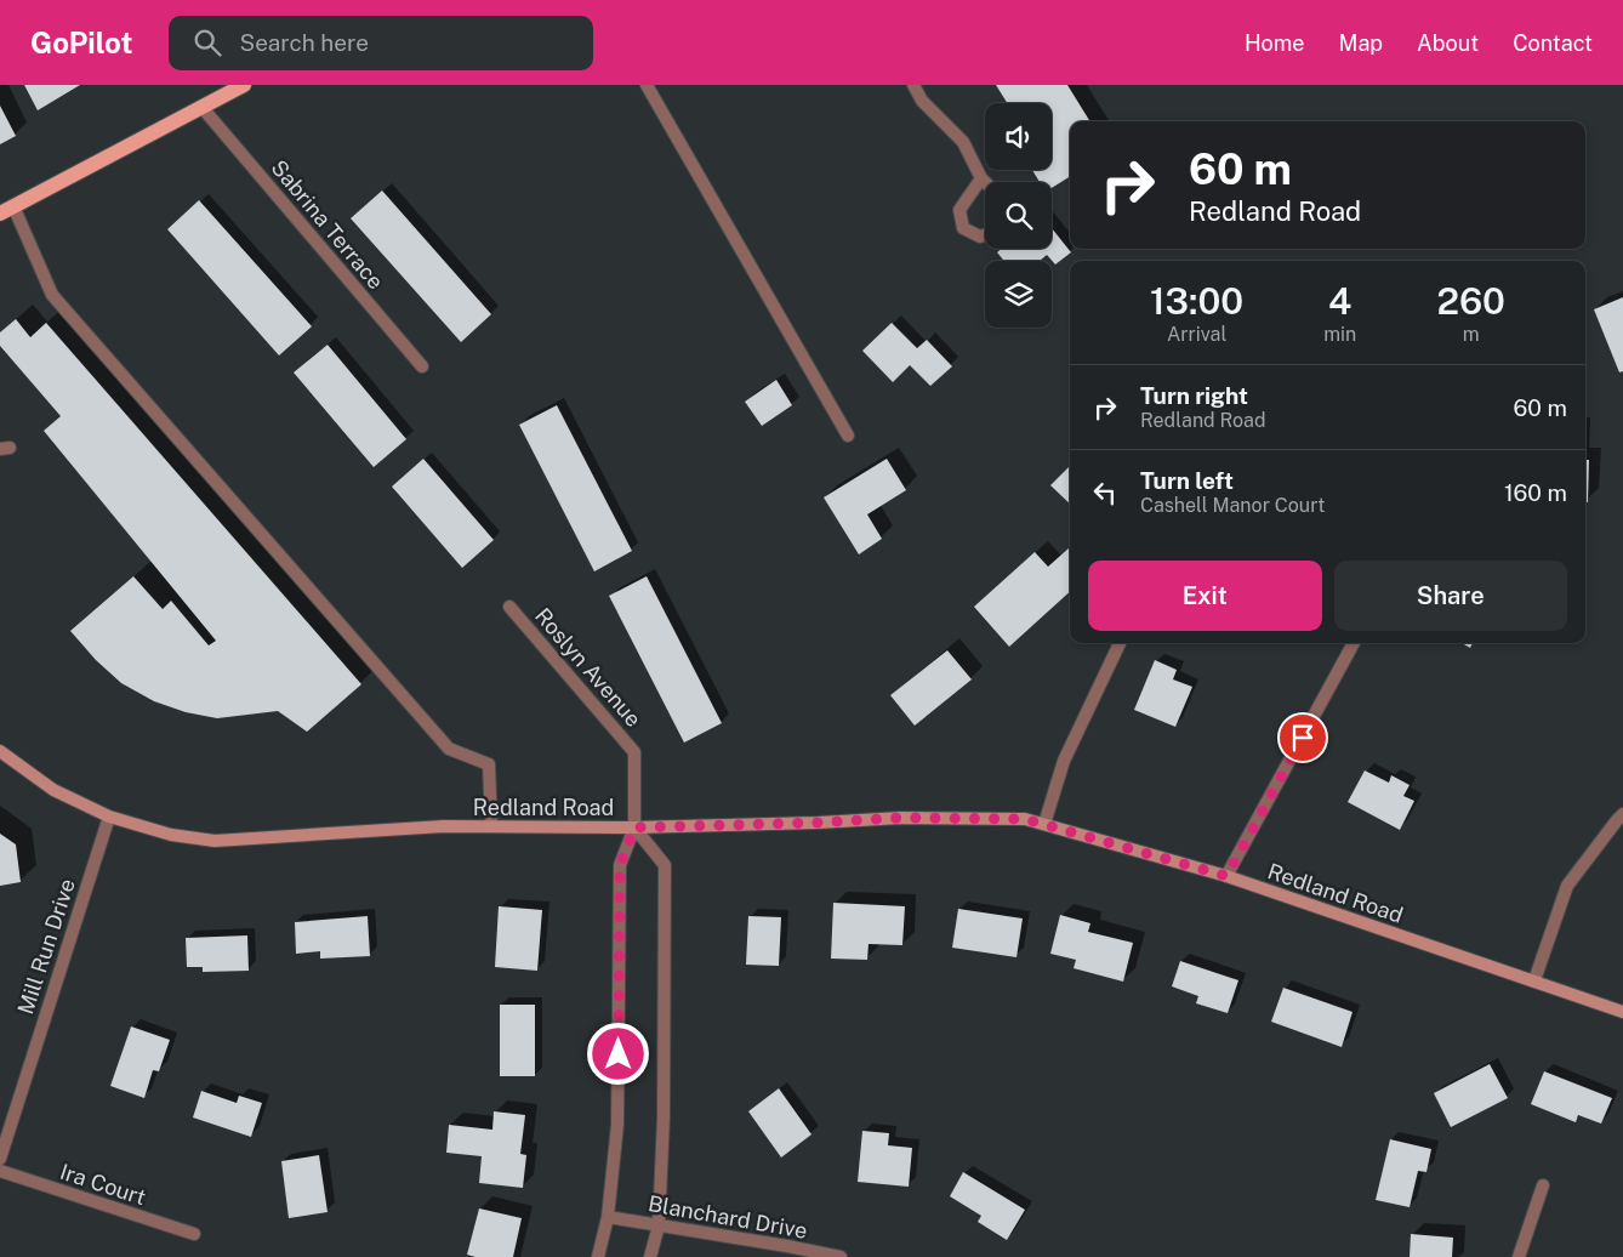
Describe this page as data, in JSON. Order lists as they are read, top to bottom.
{
  "streets": {
    "main road": ["Redland Road"],
    "street": [
      "Sabrina Terrace",
      "Roslyn Avenue",
      "Mill Run Drive",
      "Ira Court",
      "Blanchard Drive"
    ]
  },
  "crossings": [
    ["Roslyn Avenue", "Redland Road"],
    ["Roslyn Avenue", "Blanchard Drive"],
    ["Redland Road", "Mill Run Drive"]
  ],
  "page": {
    "header": "GoPilot",
    "search": "Search here",
    "nav": [
      "Home",
      "Map",
      "About",
      "Contact"
    ],
    "turn": ["60 m", "Redland Road"],
    "eta": [
      "13:00",
      "Arrival",
      "4",
      "min",
      "260",
      "m"
    ],
    "list": [
      {
        "name": "Turn right",
        "note": "Redland Road",
        "value": "60 m"
      },
      {
        "name": "Turn left",
        "note": "Cashell Manor Court",
        "value": "160 m"
      }
    ],
    "buttons": ["Exit", "Share"]
  }
}
